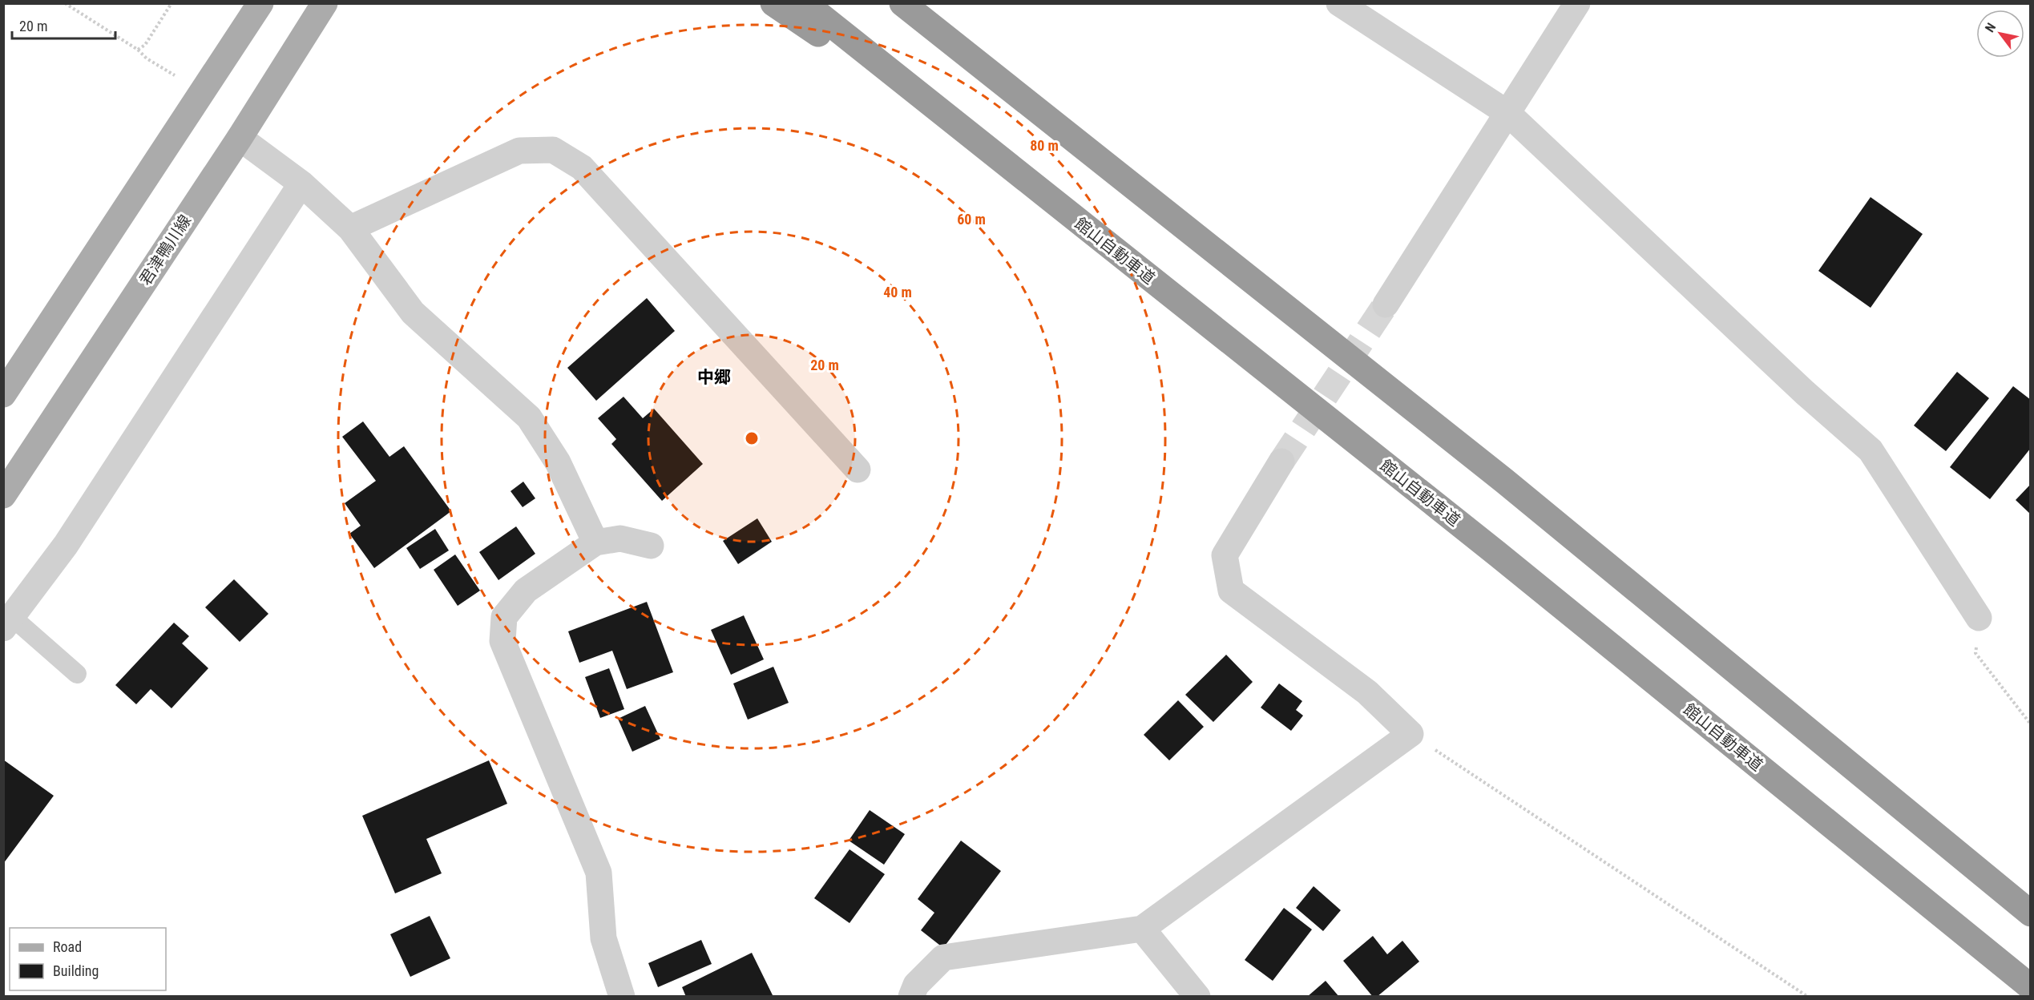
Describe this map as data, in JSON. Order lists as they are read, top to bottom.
{
  "streets": {
    "highway": ["館山自動車道"],
    "main road": ["君津鴨川線"]
  },
  "districts": ["中郷"],
  "legend": ["Road", "Building"],
  "scale_bar": "20 m",
  "north": "top left",
  "rings": [
    "80 m",
    "60 m",
    "40 m",
    "20 m"
  ]
}
